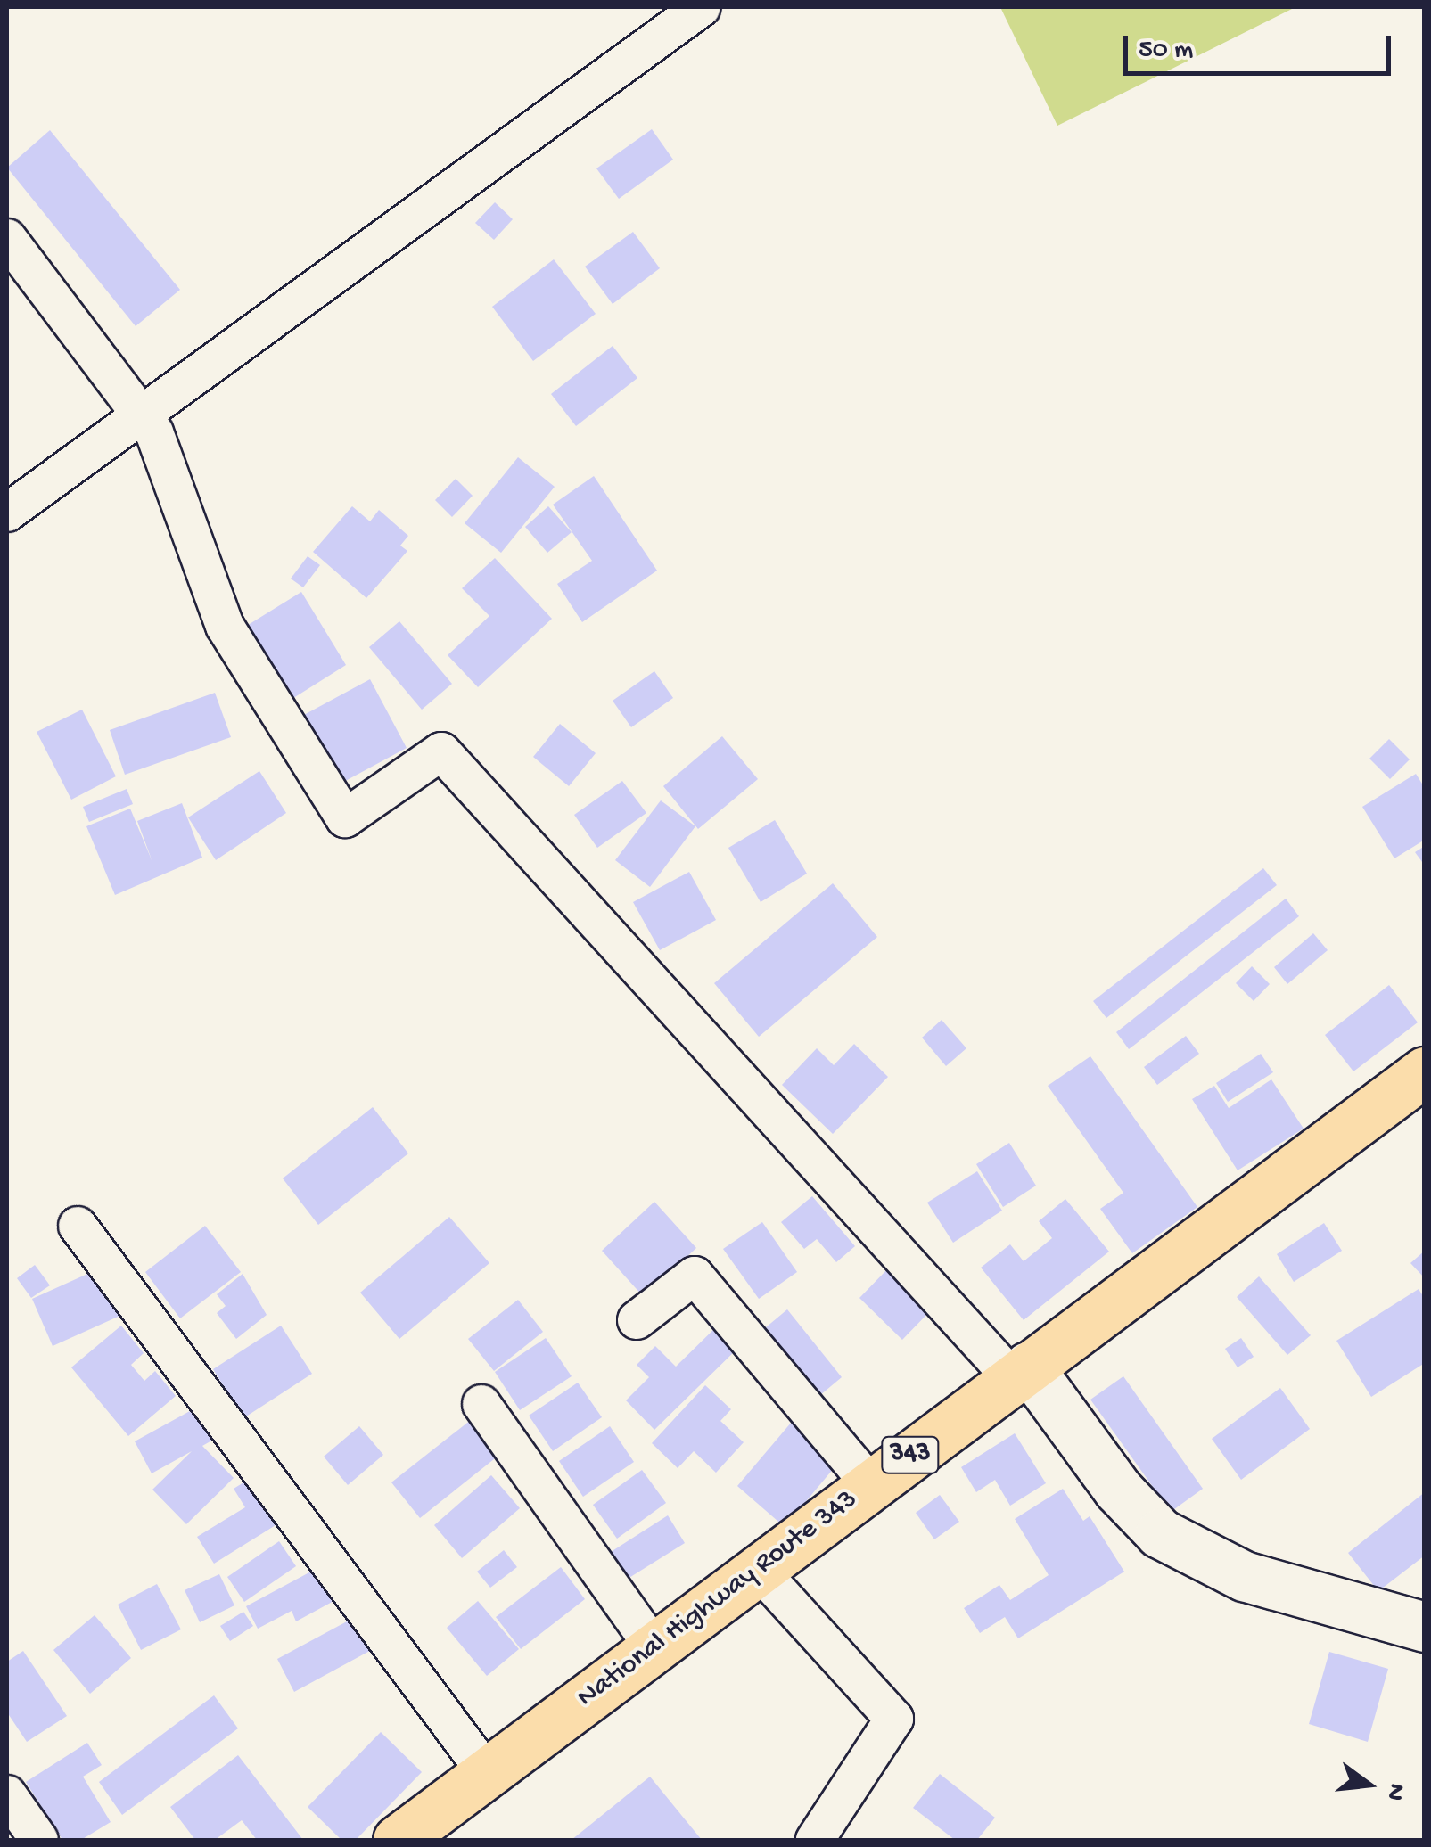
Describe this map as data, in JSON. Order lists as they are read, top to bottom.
{
  "streets": {
    "highway": ["343", "National Highway Route 343"]
  },
  "scale_bar": "50 m",
  "north": "right"
}
